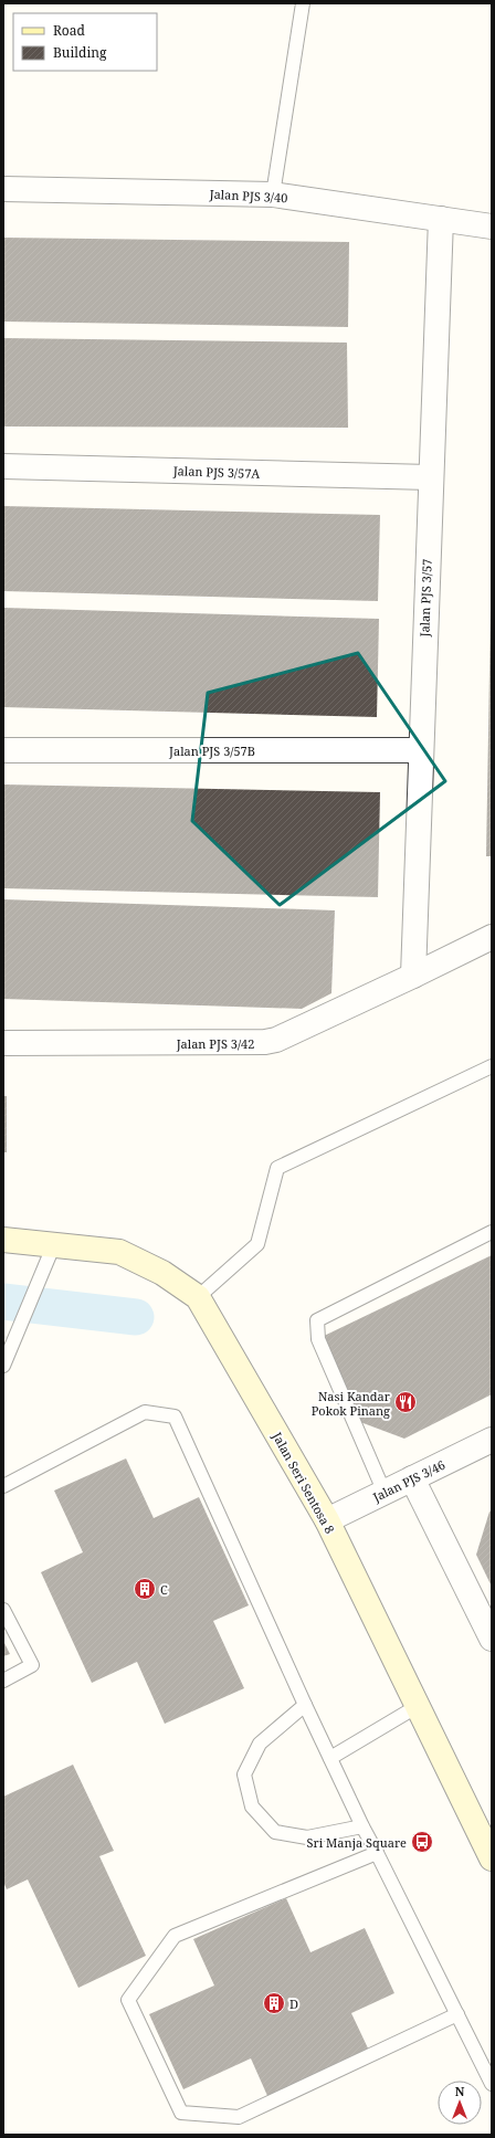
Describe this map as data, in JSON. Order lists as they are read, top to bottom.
{
  "streets": {
    "main road": ["Jalan Seri Sentosa 8"],
    "street": [
      "Jalan PJS 3/40",
      "Jalan PJS 3/57A",
      "Jalan PJS 3/57",
      "Jalan PJS 3/57B",
      "Jalan PJS 3/42",
      "Jalan PJS 3/46"
    ]
  },
  "crossings": [
    ["Jalan PJS 3/40", "Jalan PJS 3/57"],
    ["Jalan PJS 3/57A", "Jalan PJS 3/57"],
    ["Jalan PJS 3/57", "Jalan PJS 3/57B"],
    ["Jalan PJS 3/57", "Jalan PJS 3/42"],
    ["Jalan PJS 3/46", "Jalan Seri Sentosa 8"]
  ],
  "places": {
    "restaurant": ["Nasi Kandar Pokok Pinang"],
    "building": ["C", "D"],
    "bus stop": ["Sri Manja Square"]
  },
  "legend": ["Road", "Building"],
  "north": "top"
}
